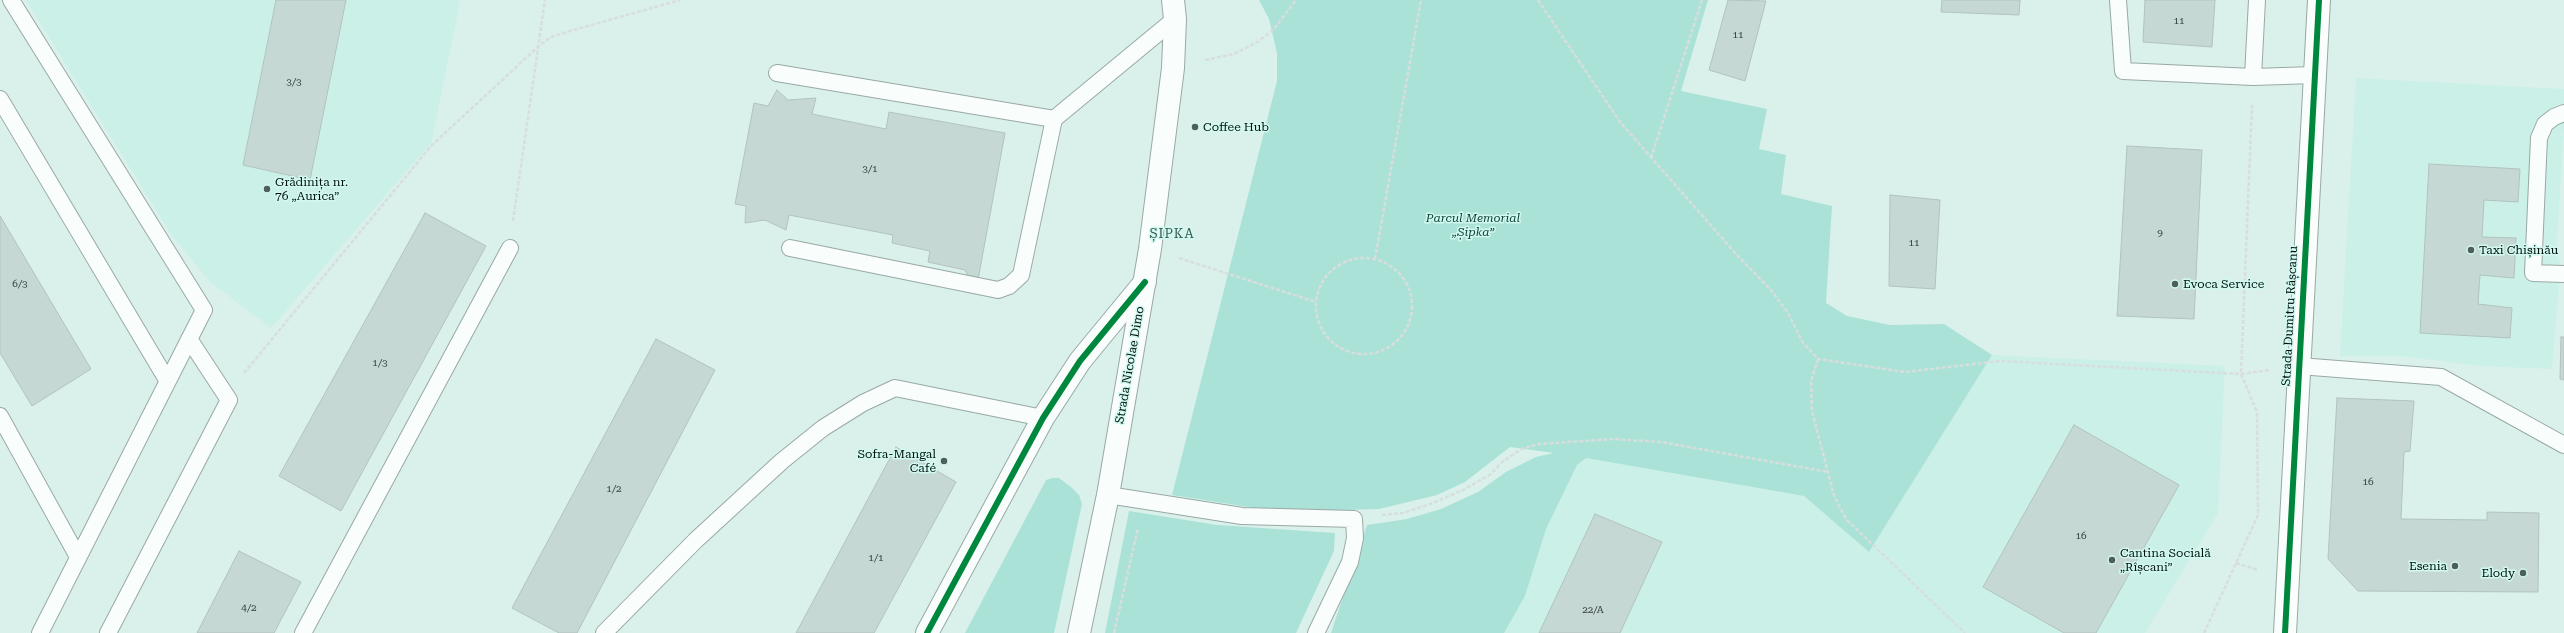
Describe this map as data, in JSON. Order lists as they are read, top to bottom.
{
  "streets": {
    "street": ["Strada Dumitru Râșcanu", "Strada Nicolae Dimo"]
  },
  "districts": ["ȘIPKA"],
  "parks": ["Parcul Memorial „Șipka”"],
  "places": [
    "Coffee Hub",
    "Grădinița nr. 76 „Aurica”",
    "Taxi Chișinău",
    "Evoca Service",
    "Sofra-Mangal Café",
    "Cantina Socială „Rîșcani”",
    "Esenia",
    "Elody"
  ],
  "house_numbers": [
    "11",
    "11",
    "3/3",
    "3/1",
    "9",
    "11",
    "6/3",
    "1/3",
    "16",
    "1/2",
    "16",
    "1/1",
    "4/2",
    "22/A"
  ]
}
